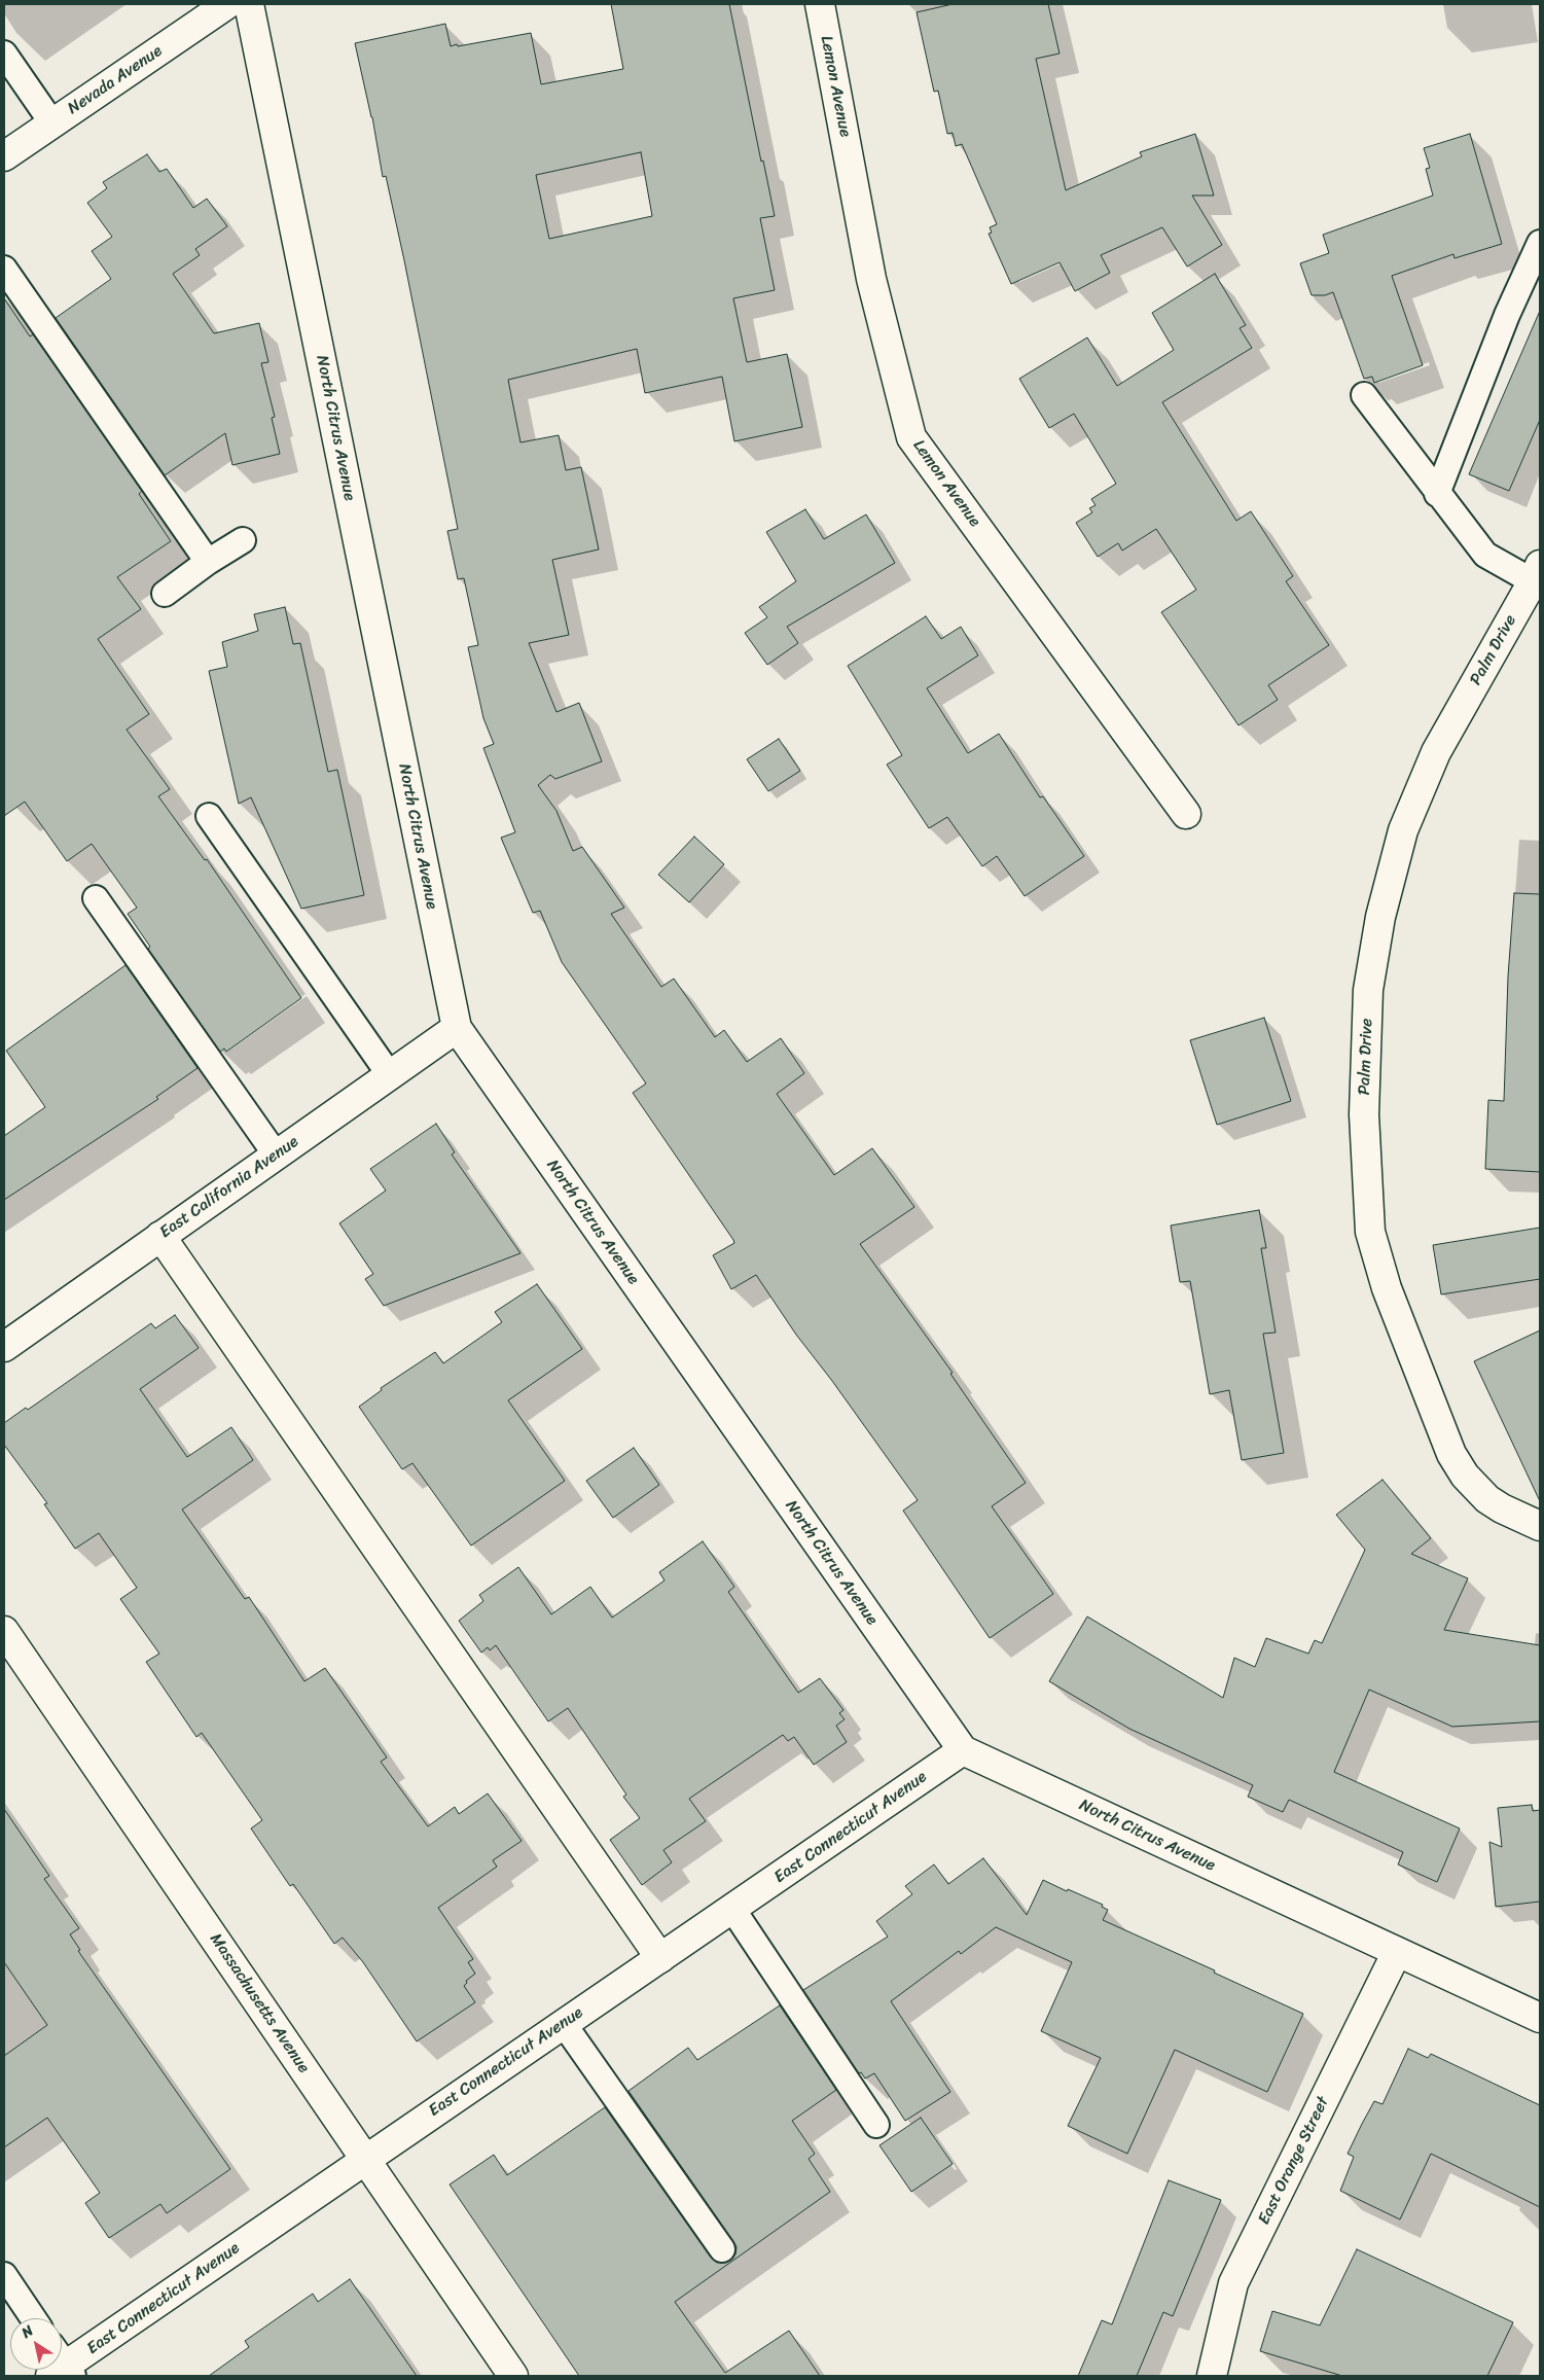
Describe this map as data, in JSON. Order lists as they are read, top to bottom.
{
  "streets": {
    "street": [
      "Nevada Avenue",
      "Lemon Avenue",
      "North Citrus Avenue",
      "Palm Drive",
      "East California Avenue",
      "East Connecticut Avenue",
      "Massachusetts Avenue",
      "East Orange Street"
    ]
  },
  "crossings": [
    ["North Citrus Avenue", "East California Avenue"],
    ["North Citrus Avenue", "East Connecticut Avenue"],
    ["North Citrus Avenue", "East Orange Street"],
    ["East Connecticut Avenue", "Massachusetts Avenue"]
  ],
  "north": "top left"
}
